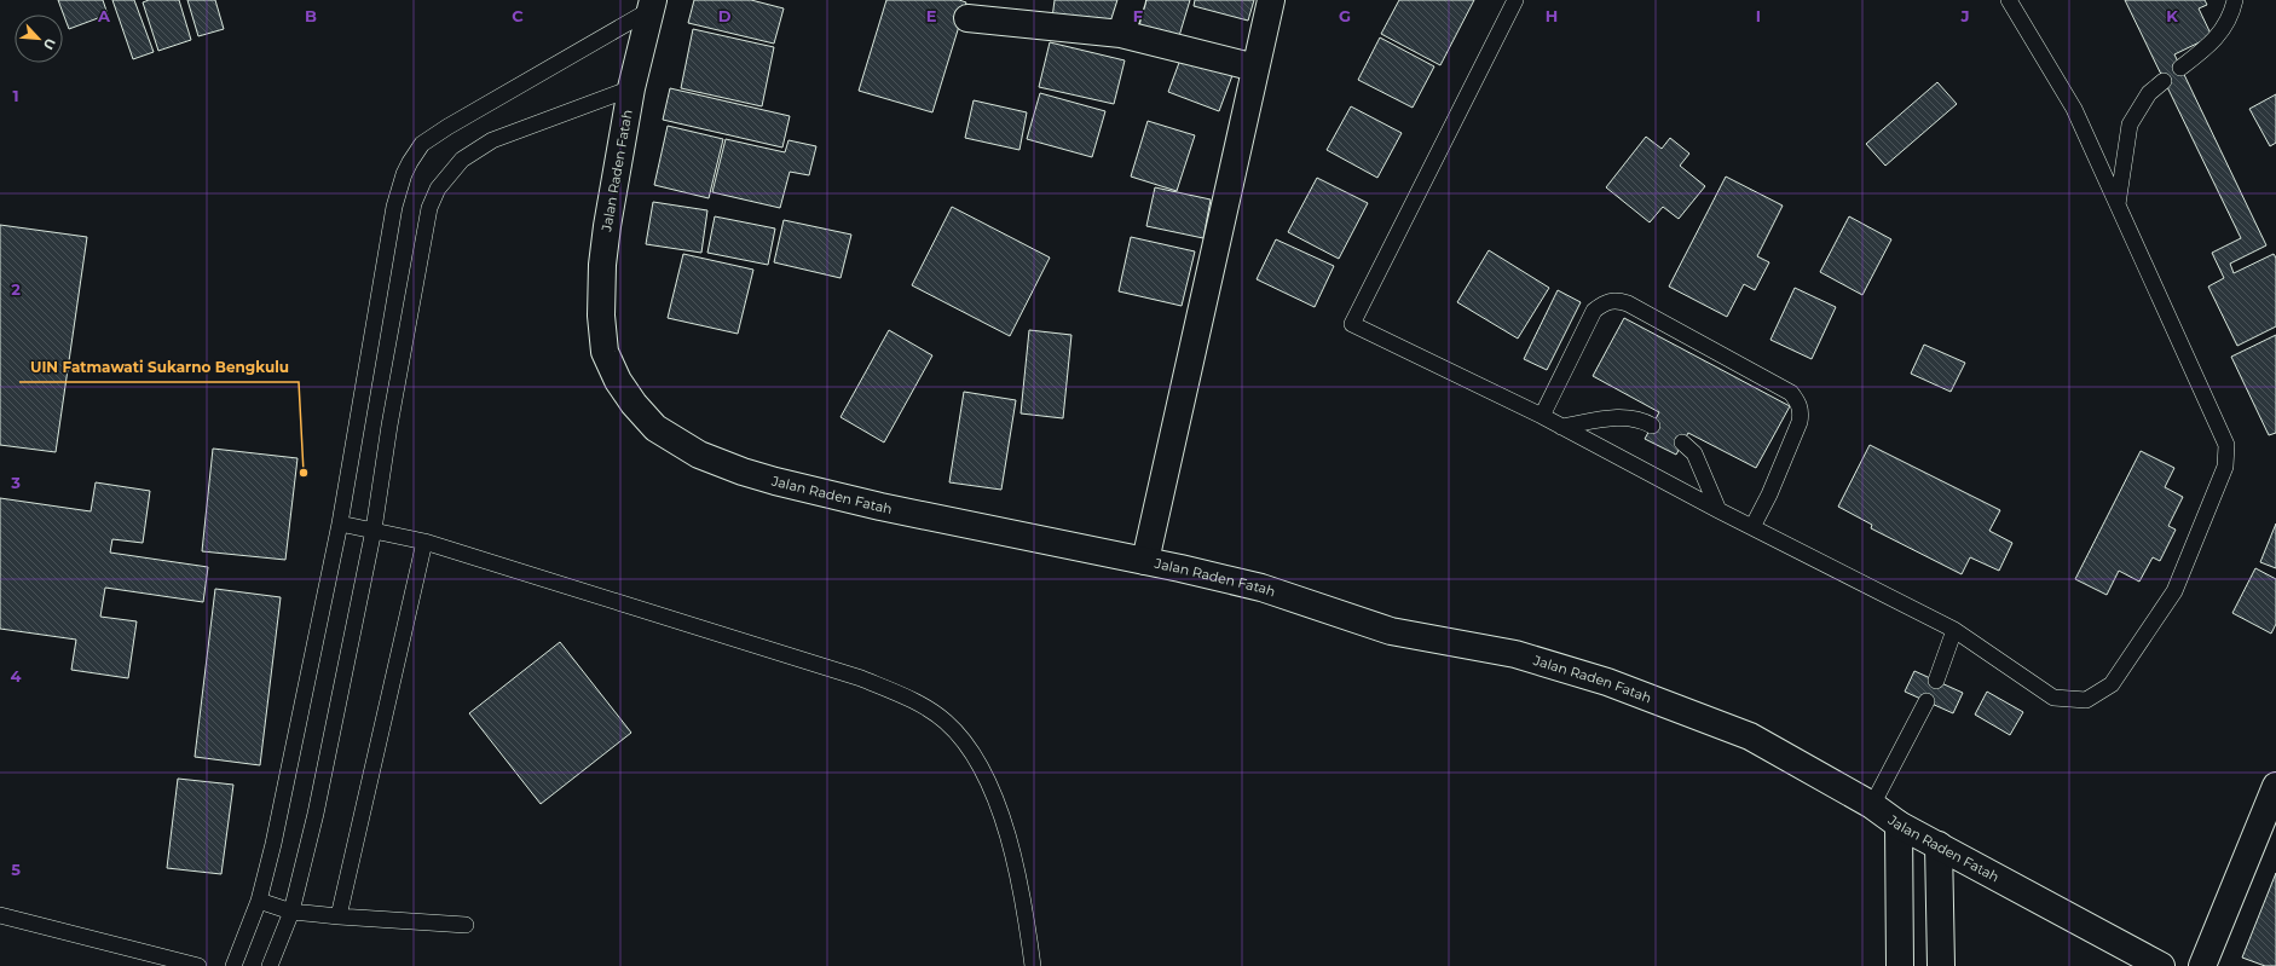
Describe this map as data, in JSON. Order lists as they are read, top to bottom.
{
  "streets": {
    "main road": ["Jalan Raden Fatah"]
  },
  "places": ["UIN Fatmawati Sukarno Bengkulu"],
  "north": "bottom right",
  "grid": {
    "columns": [
      "A",
      "B",
      "C",
      "D",
      "E",
      "F",
      "G",
      "H",
      "I",
      "J",
      "K"
    ],
    "rows": [
      "1",
      "2",
      "3",
      "4",
      "5"
    ]
  }
}
